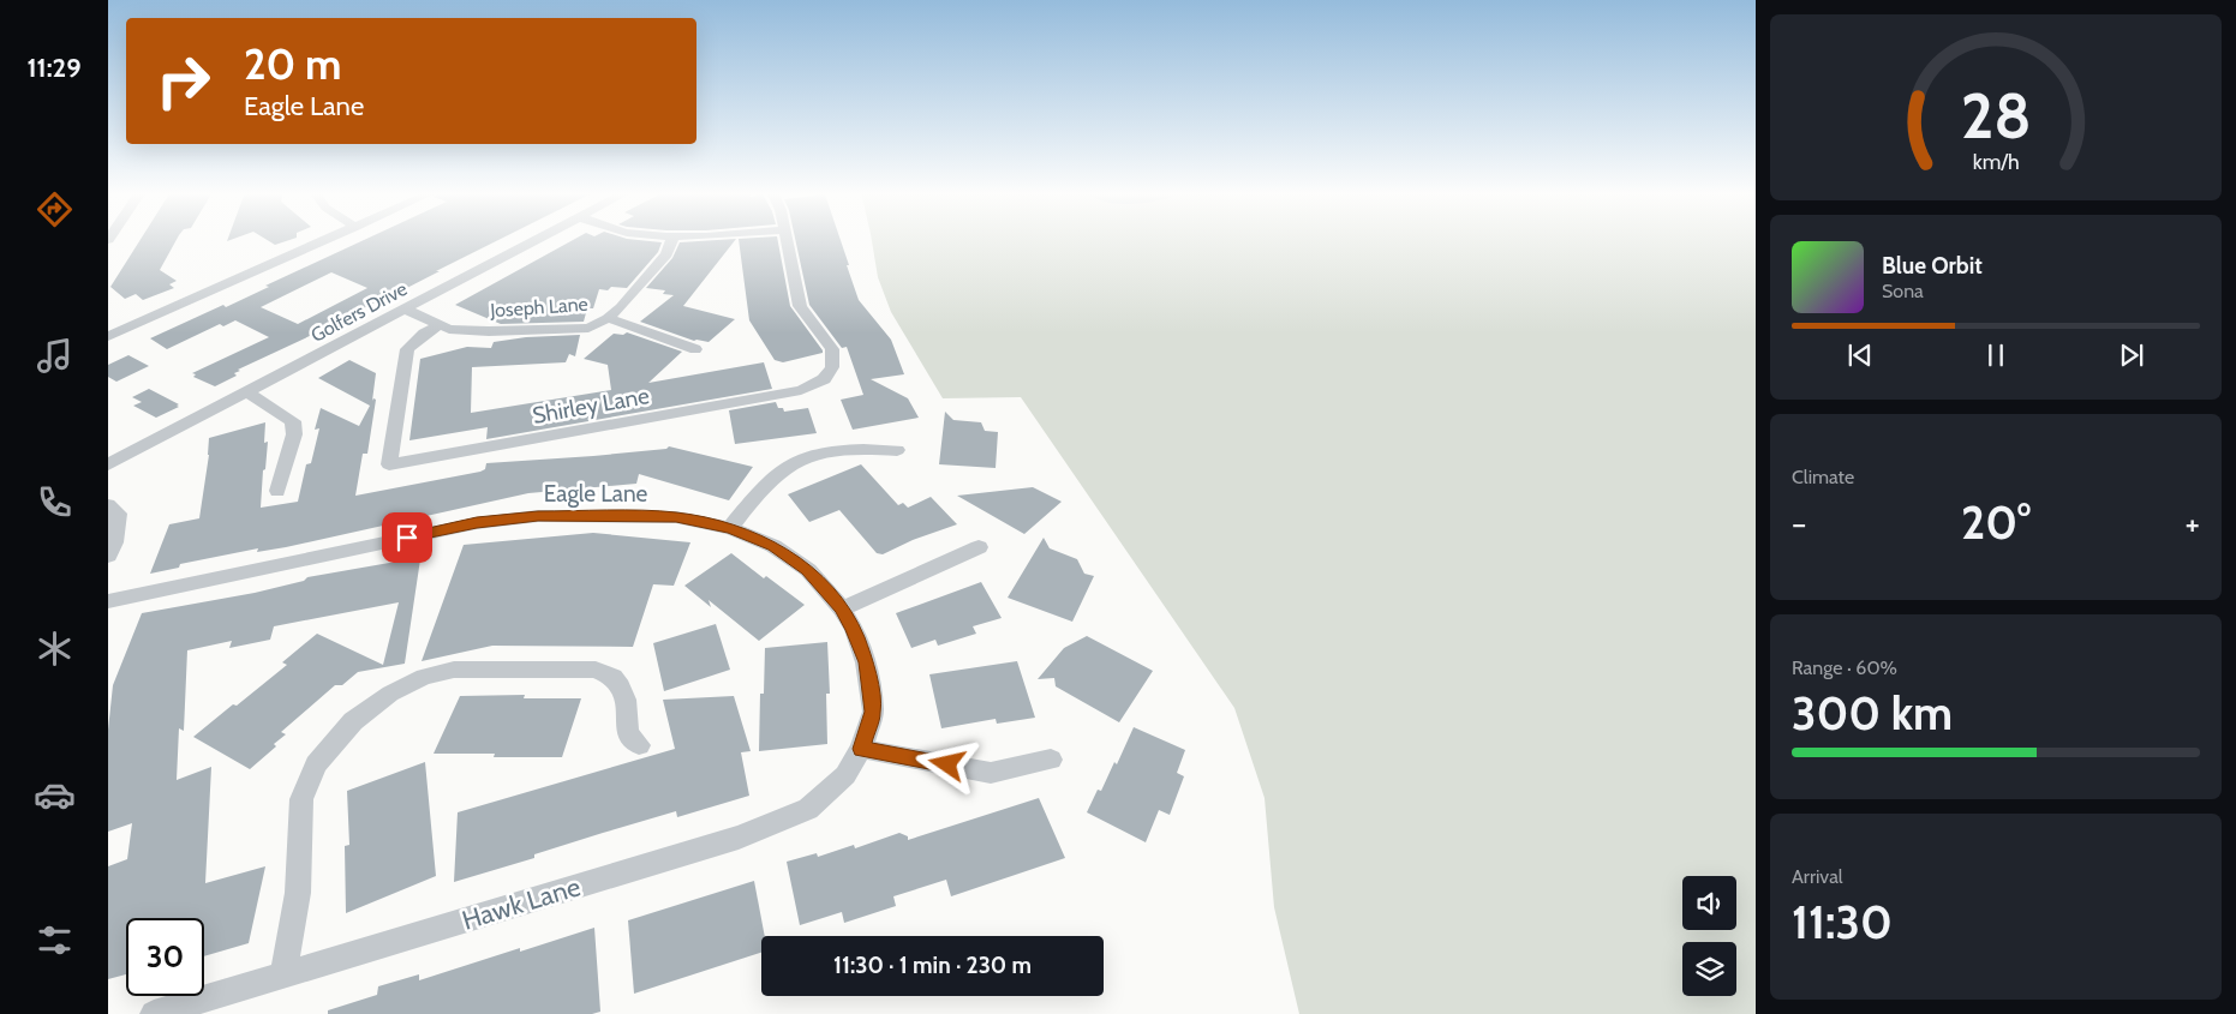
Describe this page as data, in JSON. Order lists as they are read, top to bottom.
{
  "streets": {
    "street": [
      "Joseph Lane",
      "Golfers Drive",
      "Shirley Lane",
      "Eagle Lane",
      "Hawk Lane"
    ]
  },
  "crossings": [
    ["Joseph Lane", "Golfers Drive"],
    ["Joseph Lane", "Shirley Lane"],
    ["Eagle Lane", "Hawk Lane"]
  ],
  "page": {
    "tabs": "11:29",
    "turn": ["20 m", "Eagle Lane"],
    "song": ["Blue Orbit", "Sona"],
    "tile": [
      "Climate",
      ["Range · 60%", "300 km"],
      ["Arrival", "11:30"]
    ],
    "heat": ["−", "20°", "+"],
    "limit": "30",
    "trip": "11:30 · 1 min · 230 m",
    "gauge": ["28", "km/h"]
  }
}
